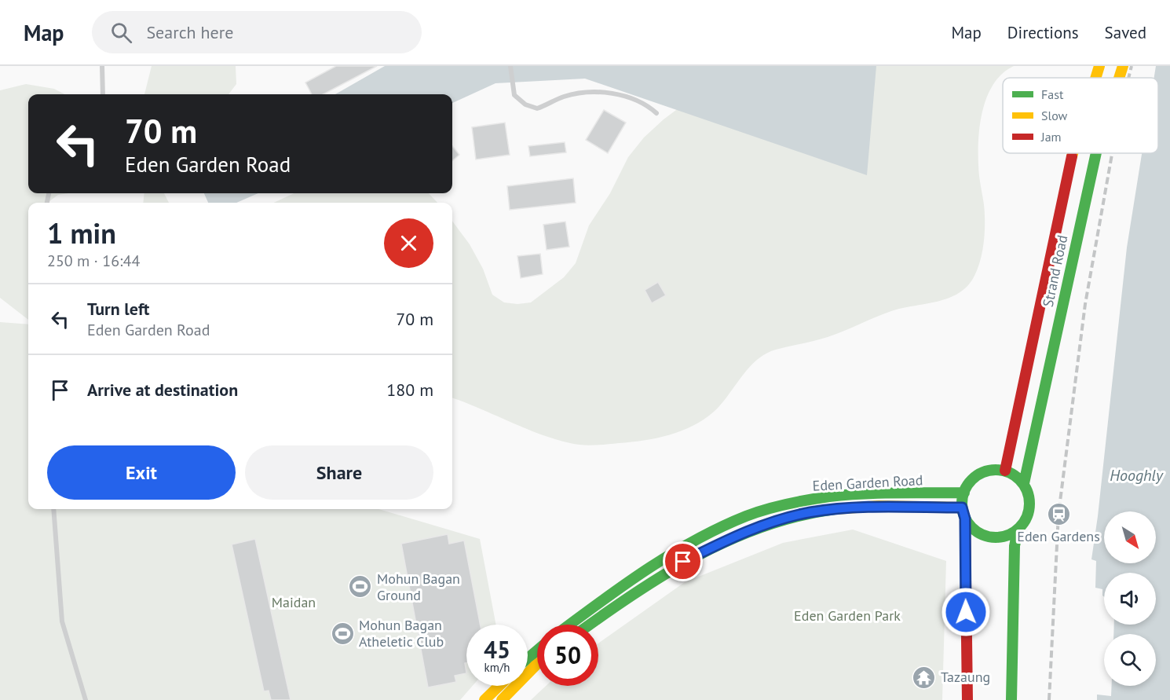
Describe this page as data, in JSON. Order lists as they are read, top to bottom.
{
  "streets": {
    "main road": ["Strand Road", "Eden Garden Road"]
  },
  "crossings": [
    ["Strand Road", "Eden Garden Road"]
  ],
  "water": ["Hooghly"],
  "parks": ["Maidan", "Eden Garden Park"],
  "places": {
    "station": ["Eden Gardens"],
    "sports": ["Mohun Bagan Ground", "Mohun Bagan Atheletic Club"],
    "temple": ["Tazaung"]
  },
  "legend": ["Fast", "Slow", "Jam"],
  "north": "bottom right",
  "page": {
    "header": "Map",
    "search": "Search here",
    "nav": ["Map", "Directions", "Saved"],
    "turn": ["70 m", "Eden Garden Road"],
    "heading": ["1 min", "250 m · 16:44"],
    "list": [
      {
        "name": "Turn left",
        "note": "Eden Garden Road",
        "value": "70 m"
      },
      {
        "name": "Arrive at destination",
        "value": "180 m"
      }
    ],
    "buttons": ["Exit", "Share"],
    "speed": "45 km/h",
    "limit": "50"
  }
}
